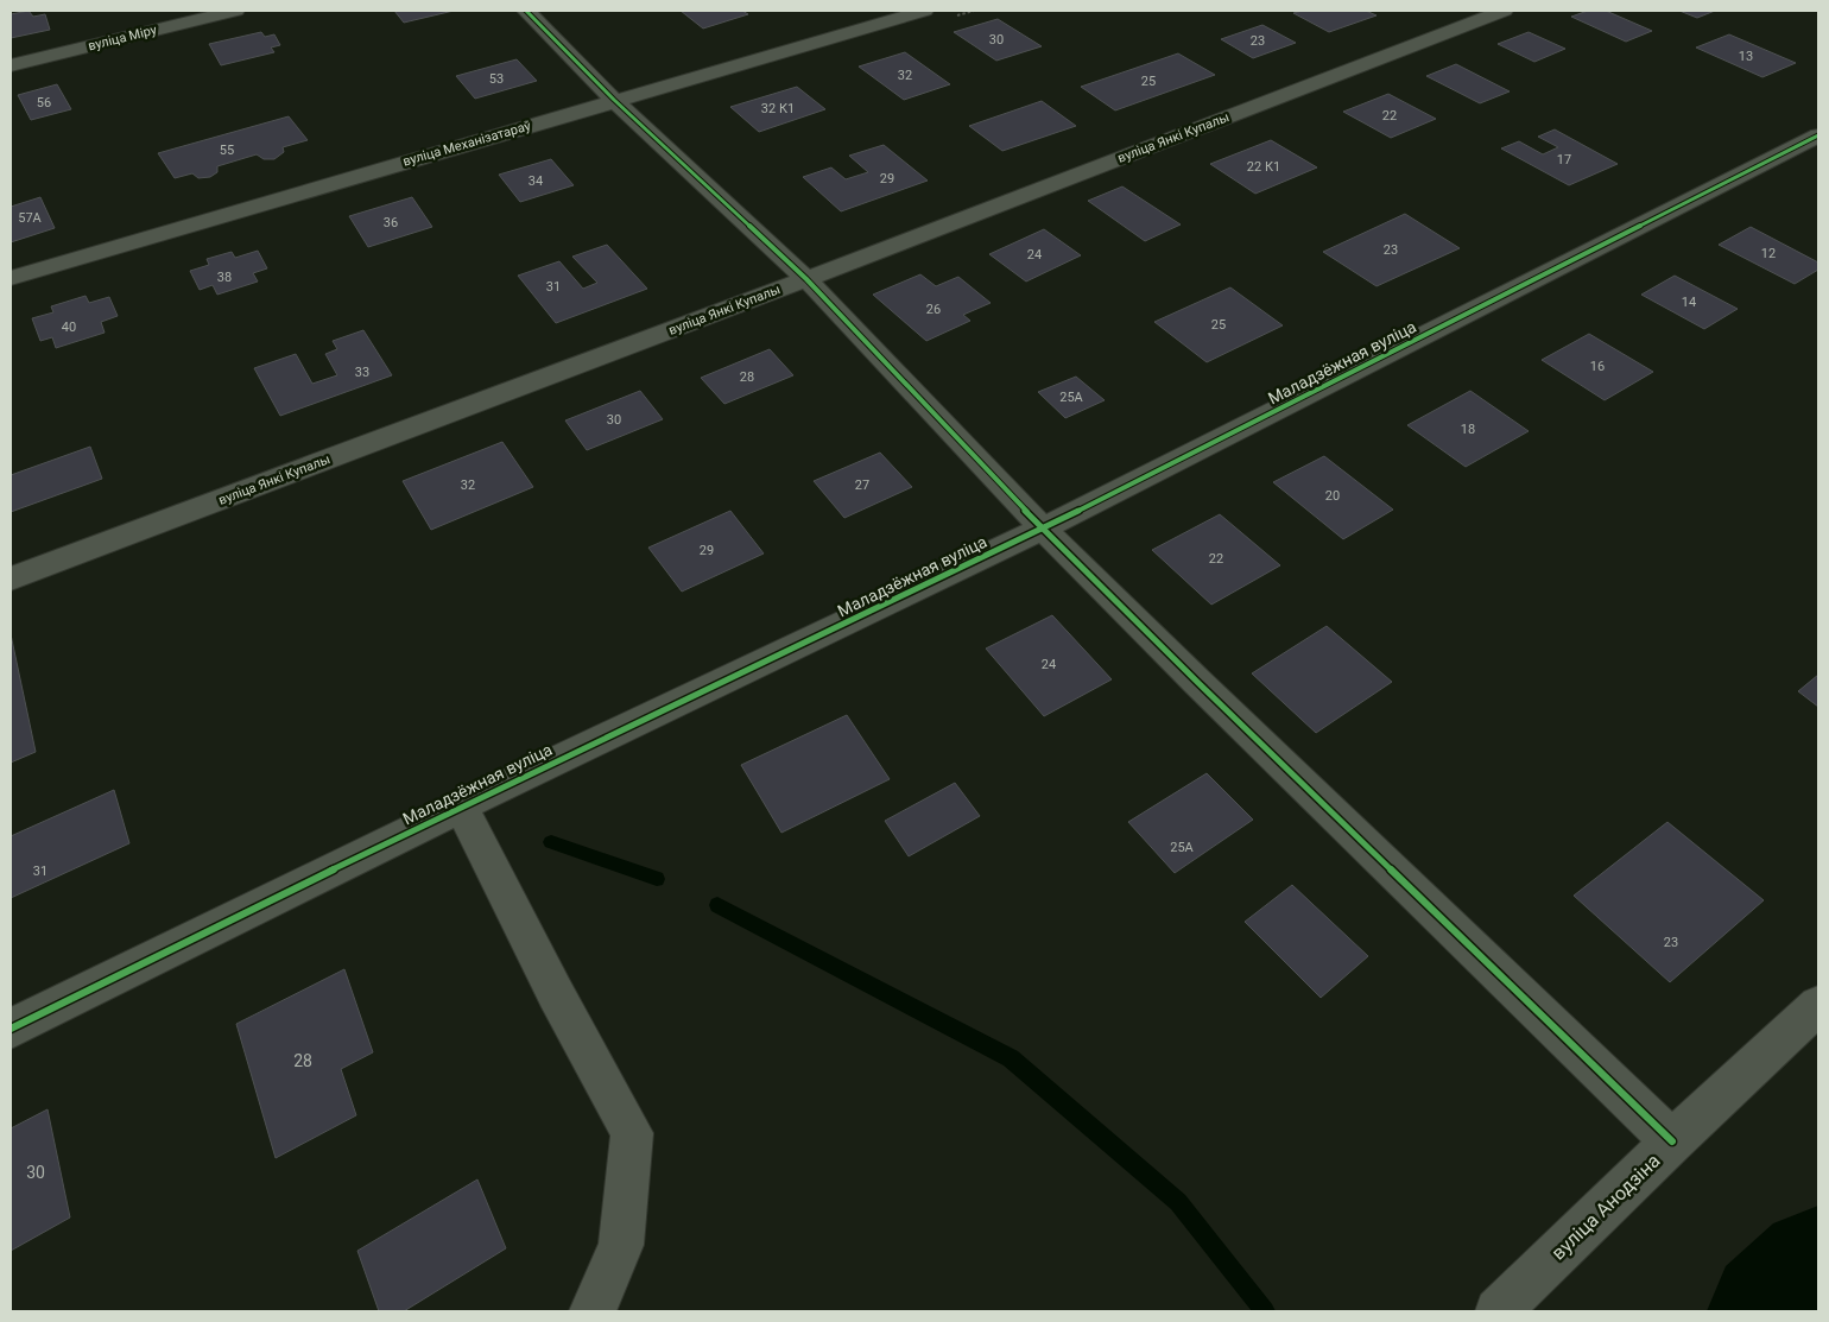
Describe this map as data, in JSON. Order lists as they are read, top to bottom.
{
  "streets": {
    "street": [
      "вуліца Міру",
      "вуліца Янкі Купалы",
      "вуліца Механізатараў",
      "Маладзёжная вуліца",
      "вуліца Анодзіна"
    ]
  },
  "house_numbers": [
    "30",
    "23",
    "13",
    "32",
    "53",
    "25",
    "56",
    "32 К1",
    "22",
    "55",
    "17",
    "22 К1",
    "29",
    "34",
    "57А",
    "36",
    "23",
    "12",
    "24",
    "38",
    "31",
    "14",
    "26",
    "25",
    "40",
    "16",
    "33",
    "28",
    "25А",
    "30",
    "18",
    "32",
    "27",
    "20",
    "29",
    "22",
    "24",
    "25А",
    "31",
    "23",
    "28",
    "30"
  ]
}
